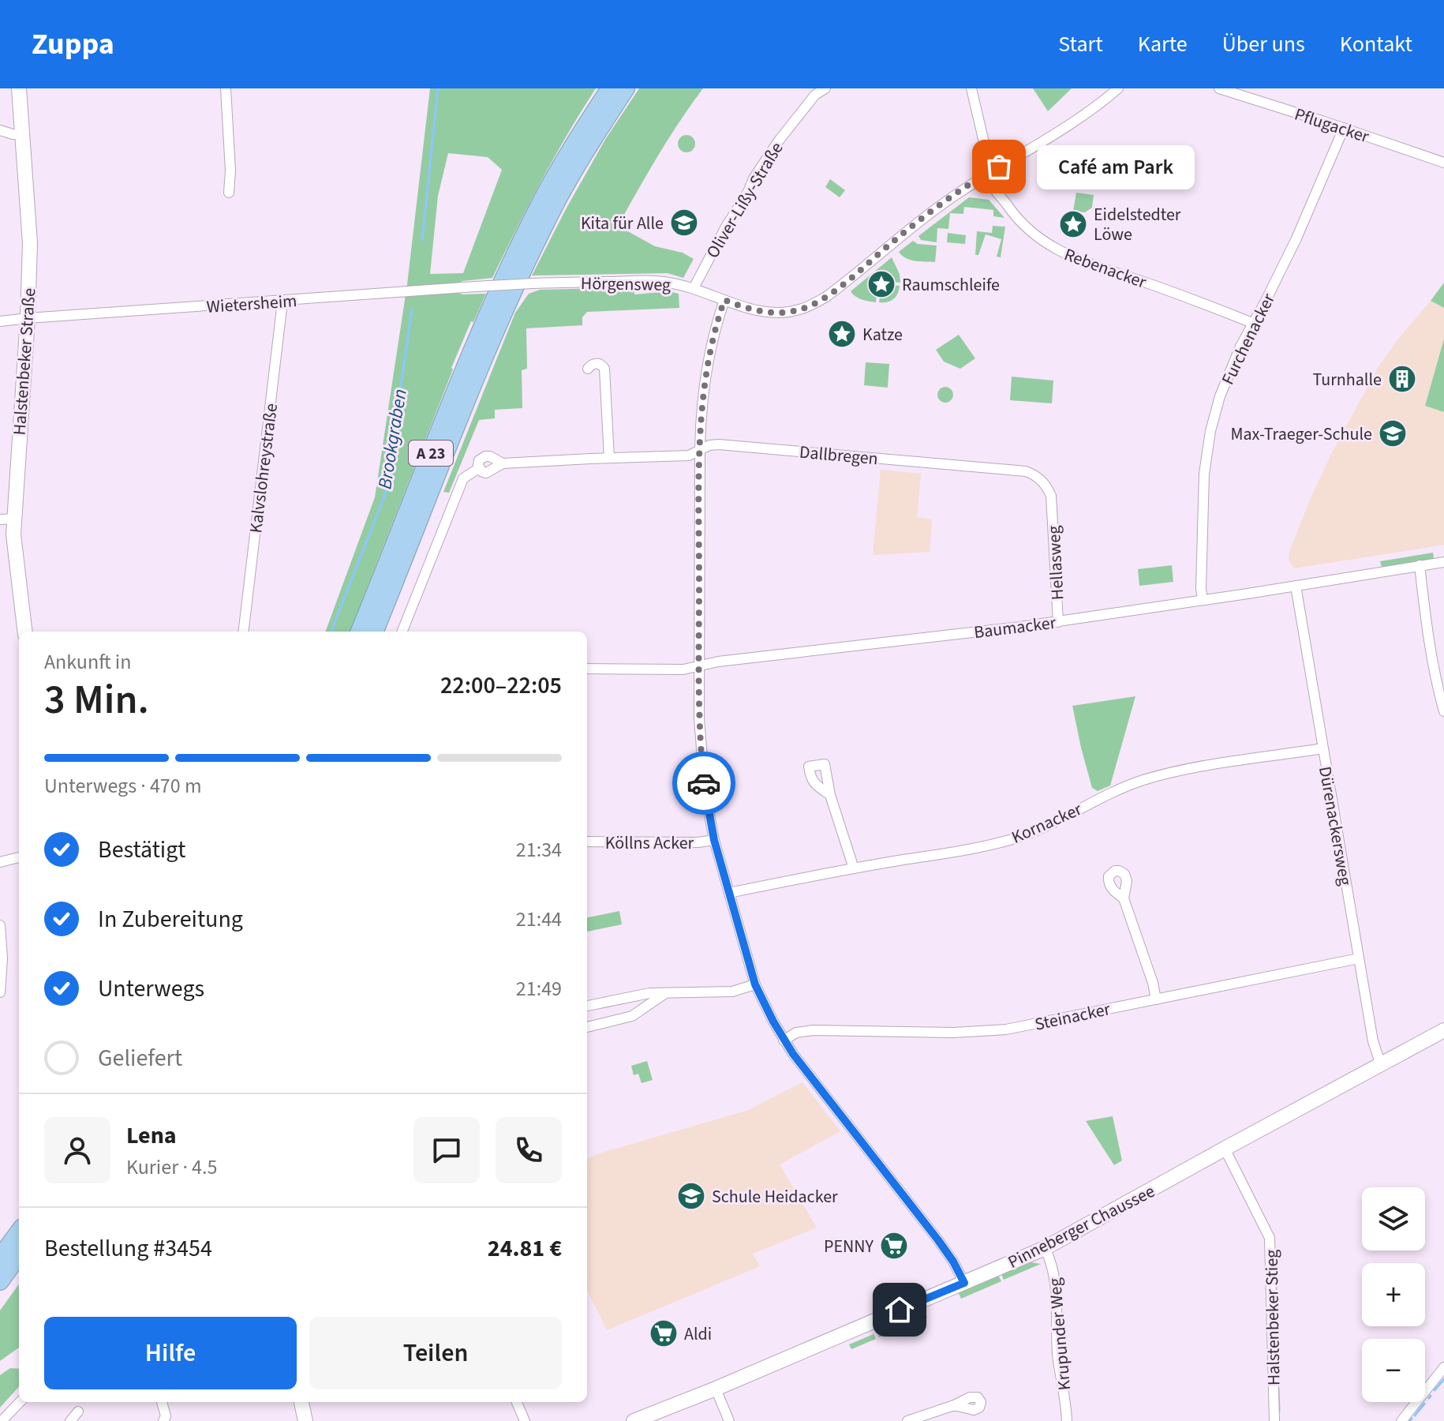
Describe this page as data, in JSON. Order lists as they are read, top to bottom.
{
  "streets": {
    "highway": ["A 23"],
    "main road": ["Halstenbeker Straße", "Pinneberger Chaussee"],
    "street": [
      "Pflugacker",
      "Oliver-Lißy-Straße",
      "Rebenacker",
      "Hörgensweg",
      "Wietersheim",
      "Furchenacker",
      "Dallbregen",
      "Kalvslohreystraße",
      "Hellasweg",
      "Baumacker",
      "Kornacker",
      "Dürenackersweg",
      "Köllns Acker",
      "Steinacker",
      "Halstenbeker Stieg",
      "Krupunder Weg"
    ]
  },
  "crossings": [
    ["Pflugacker", "Furchenacker"],
    ["Oliver-Lißy-Straße", "Hörgensweg"],
    ["Rebenacker", "Hörgensweg"],
    ["Rebenacker", "Furchenacker"],
    ["Hörgensweg", "Wietersheim"],
    ["Wietersheim", "Halstenbeker Straße"],
    ["Wietersheim", "Kalvslohreystraße"],
    ["Furchenacker", "Baumacker"],
    ["Dallbregen", "Hellasweg"],
    ["Hellasweg", "Baumacker"],
    ["Baumacker", "Dürenackersweg"],
    ["Kornacker", "Dürenackersweg"],
    ["Dürenackersweg", "Steinacker"],
    ["Dürenackersweg", "Pinneberger Chaussee"],
    ["Pinneberger Chaussee", "Halstenbeker Stieg"],
    ["Pinneberger Chaussee", "Krupunder Weg"]
  ],
  "water": ["Brookgraben"],
  "places": {
    "other": ["Café am Park"],
    "school or university": ["Kita für Alle", "Max-Traeger-Schule", "Schule Heidacker"],
    "place": ["Eidelstedter Löwe", "Raumschleife", "Katze"],
    "building": ["Turnhalle"],
    "supermarket": ["PENNY", "Aldi"]
  },
  "page": {
    "header": "Zuppa",
    "nav": [
      "Start",
      "Karte",
      "Über uns",
      "Kontakt"
    ],
    "bubble": "Café am Park",
    "heading": ["3 Min.", "Ankunft in", "22:00–22:05"],
    "panel": [
      "Lena",
      "Kurier · 4.5",
      "Bestellung #3454",
      "24.81 €"
    ],
    "bar": "Unterwegs · 470 m",
    "list": [
      ["Bestätigt", "21:34"],
      ["In Zubereitung", "21:44"],
      ["Unterwegs", "21:49"],
      "Geliefert"
    ],
    "map_buttons": ["+", "−"],
    "buttons": ["Hilfe", "Teilen"]
  }
}
